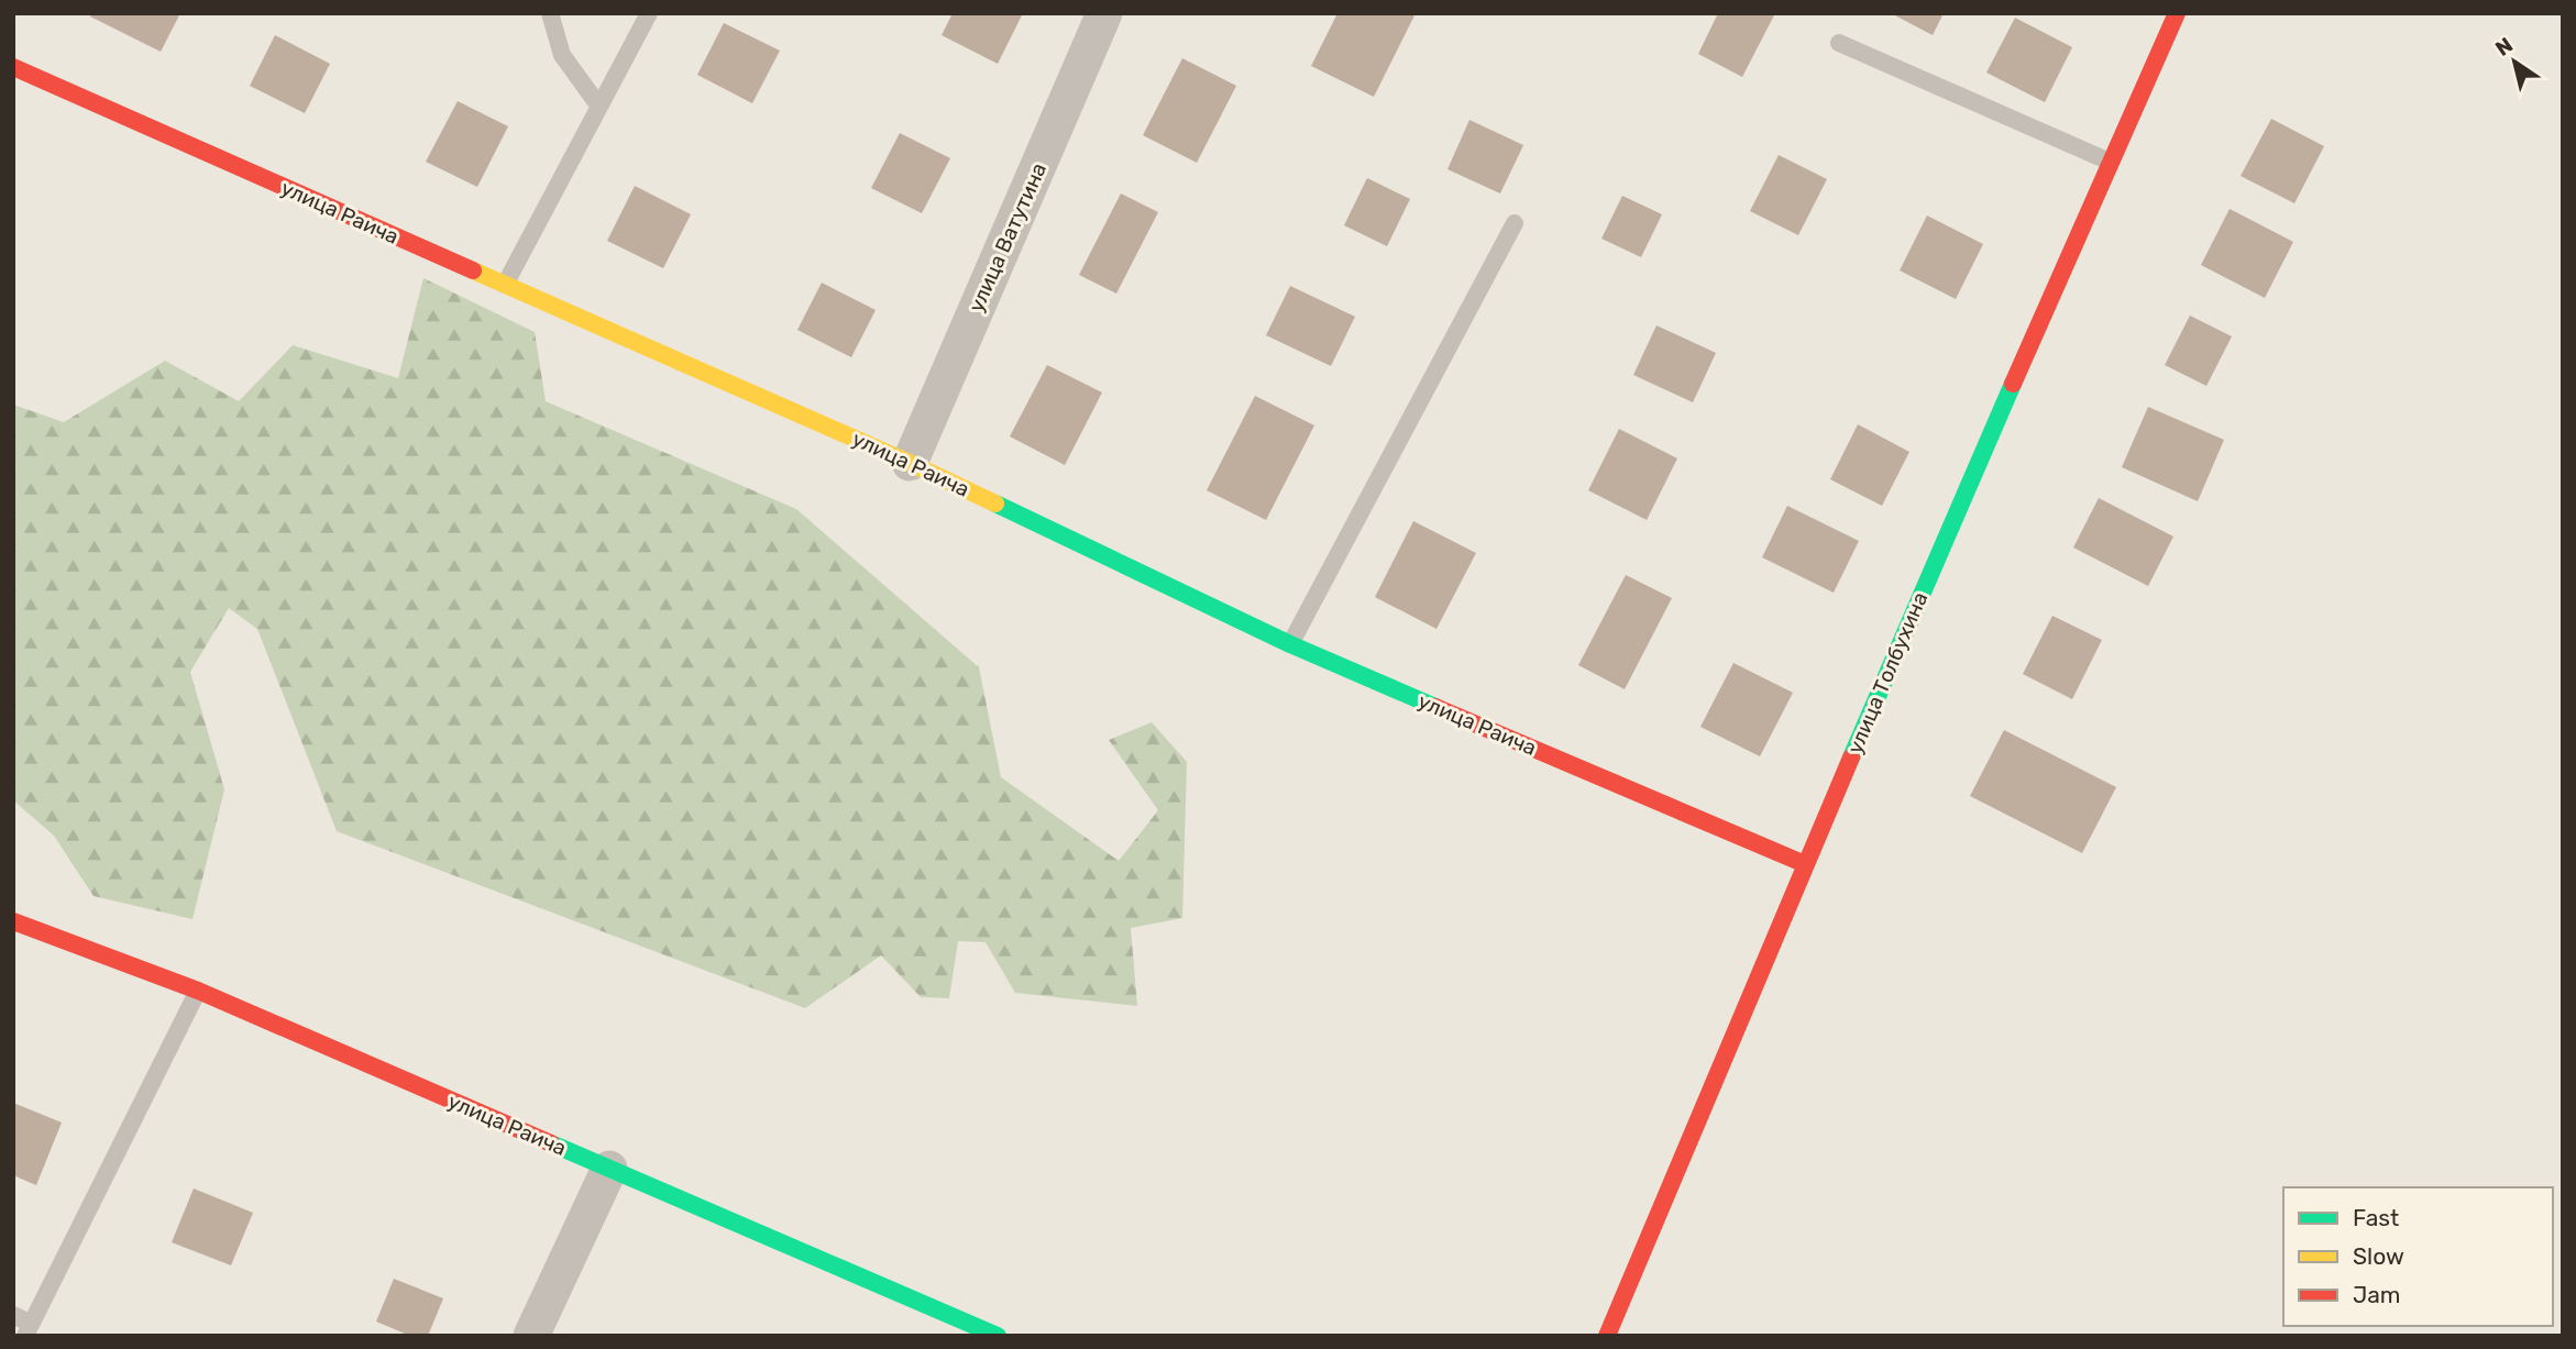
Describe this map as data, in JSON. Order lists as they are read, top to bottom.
{
  "streets": {
    "street": ["улица Раича", "улица Ватутина", "улица Толбухина"]
  },
  "crossings": [
    ["улица Раича", "улица Ватутина"],
    ["улица Раича", "улица Толбухина"]
  ],
  "legend": ["Fast", "Slow", "Jam"],
  "north": "top left"
}
